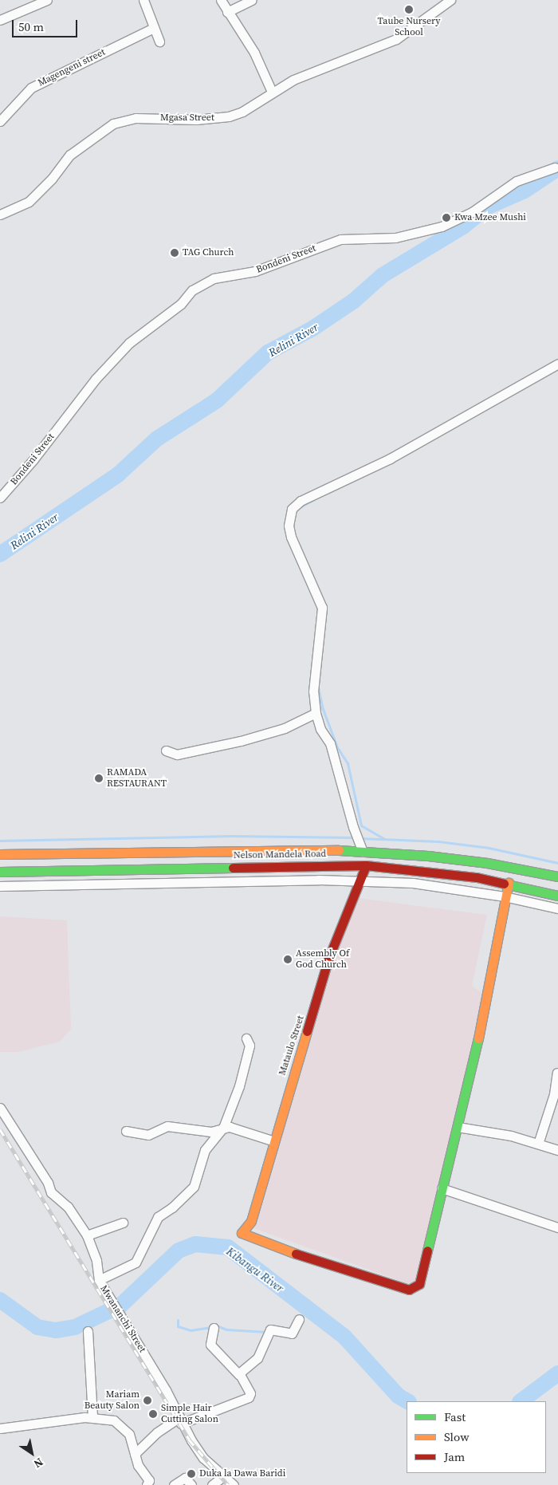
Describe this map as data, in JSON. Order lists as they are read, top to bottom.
{
  "streets": {
    "main road": ["Nelson Mandela Road", "Mataulo Street"],
    "street": [
      "Magengeni street",
      "Mgasa Street",
      "Bondeni Street",
      "Mwananchi Street"
    ]
  },
  "crossings": [
    ["Nelson Mandela Road", "Mataulo Street"]
  ],
  "water": ["Relini River", "Kibangu River"],
  "places": [
    "Taube Nursery School",
    "Kwa Mzee Mushi",
    "TAG Church",
    "RAMADA RESTAURANT",
    "Assembly Of God Church",
    "Mariam Beauty Salon",
    "Simple Hair Cutting Salon",
    "Duka la Dawa Baridi"
  ],
  "legend": ["Fast", "Slow", "Jam"],
  "scale_bar": "50 m",
  "north": "bottom right"
}
